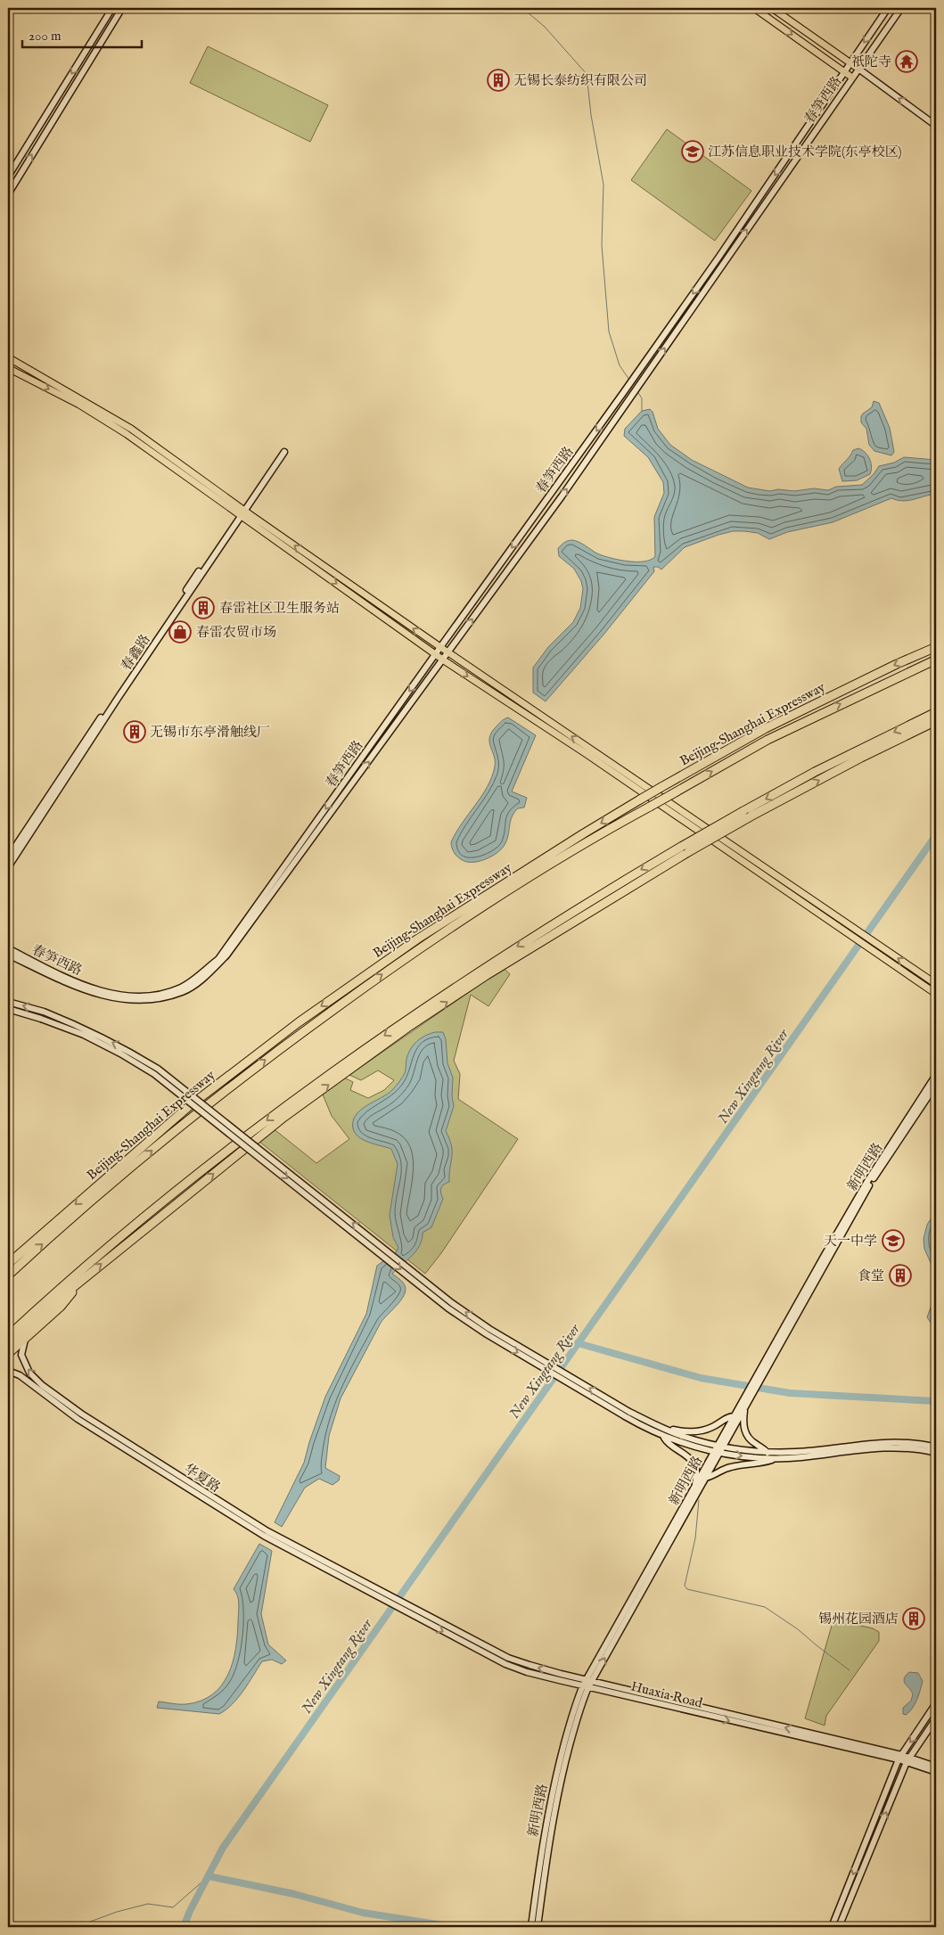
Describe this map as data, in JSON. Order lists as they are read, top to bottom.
{
  "streets": {
    "highway": ["Beijing–Shanghai Expressway"],
    "main road": [
      "春笋西路",
      "春鑫路",
      "新明西路",
      "华夏路",
      "Huaxia Road"
    ]
  },
  "crossings": [
    ["新明西路", "Huaxia Road"],
    ["华夏路", "Huaxia Road"]
  ],
  "water": ["New Xingtang River"],
  "places": {
    "temple": ["祇陀寺"],
    "building": [
      "无锡长泰纺织有限公司",
      "春雷社区卫生服务站",
      "无锡市东亭滑触线厂",
      "食堂",
      "锡州花园酒店"
    ],
    "school or university": ["江苏信息职业技术学院(东亭校区)", "天一中学"],
    "shop": ["春雷农贸市场"]
  },
  "scale_bar": "200 m"
}
